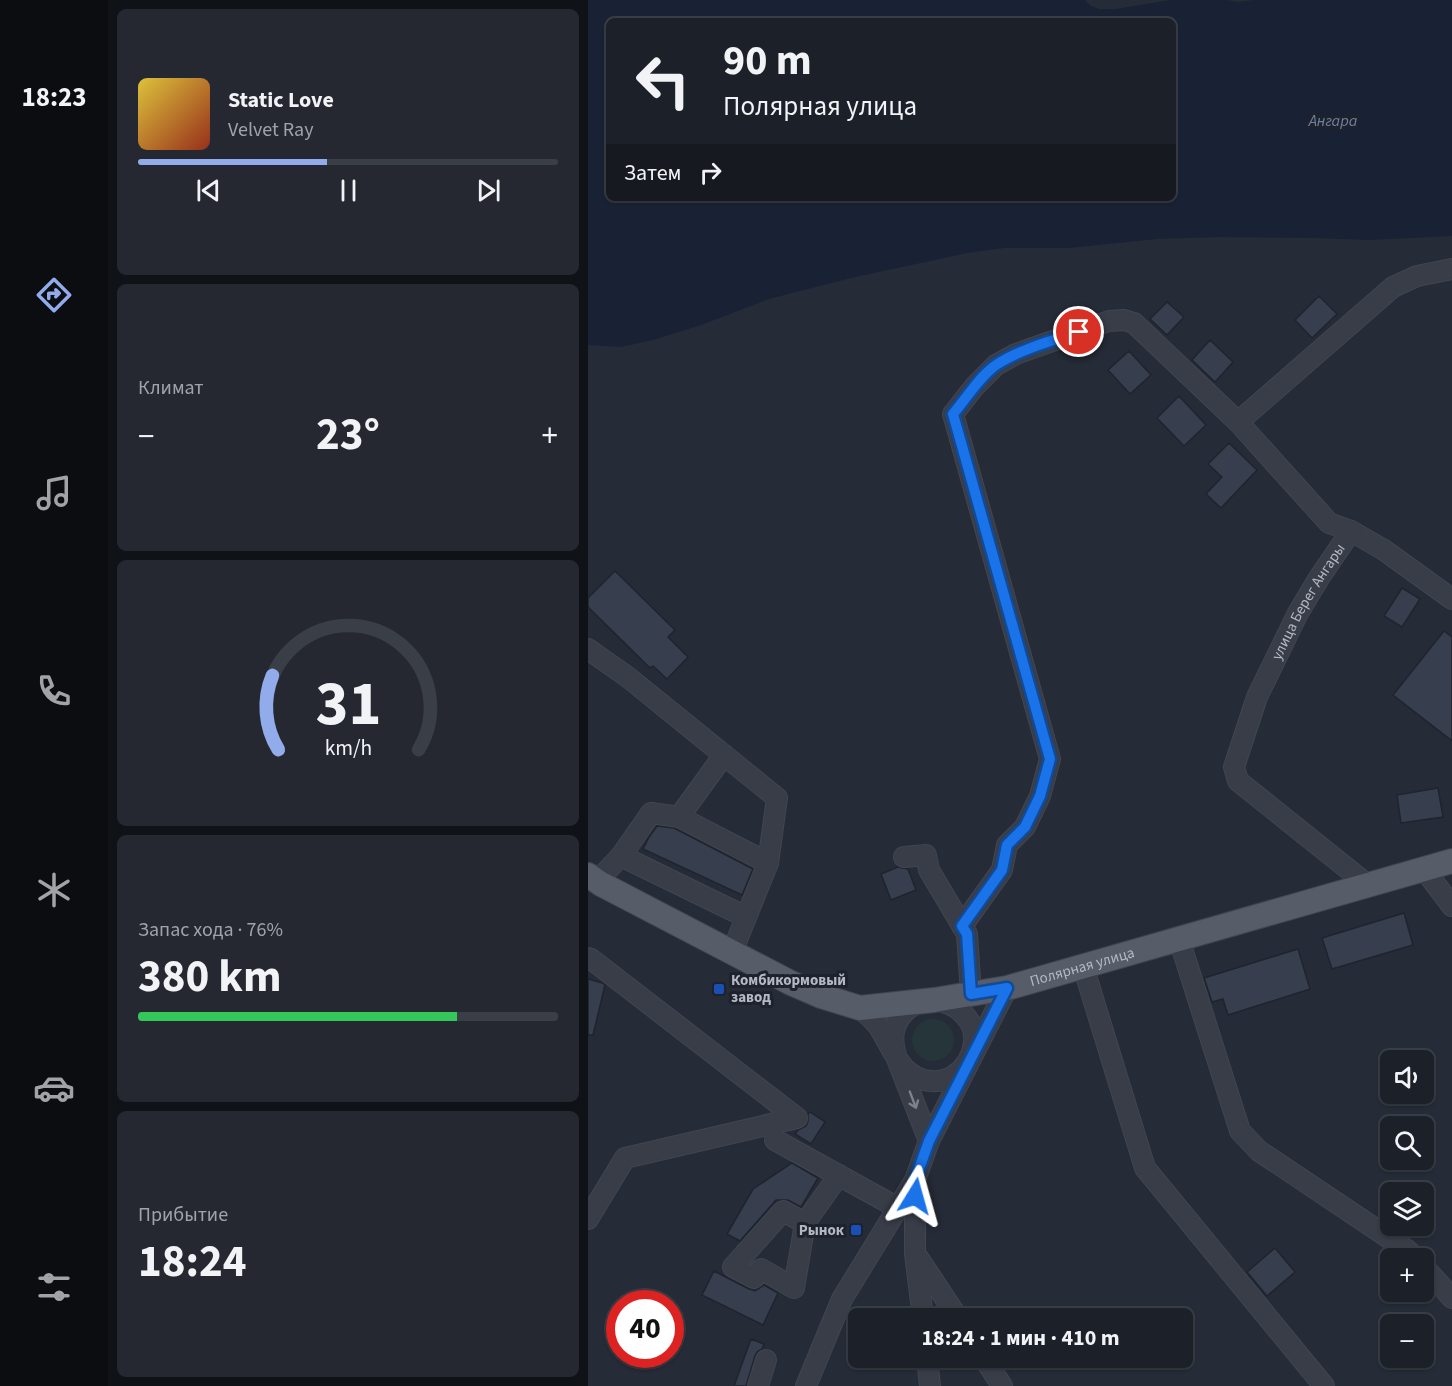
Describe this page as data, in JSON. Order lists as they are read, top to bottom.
{
  "streets": {
    "main road": ["Полярная улица"],
    "street": ["улица Берег Ангары"]
  },
  "crossings": [
    ["улица Берег Ангары", "Полярная улица"]
  ],
  "water": ["Ангара"],
  "places": {
    "transit": ["Комбикормовый завод", "Рынок"]
  },
  "page": {
    "tabs": "18:23",
    "turn": ["90 m", "Полярная улица"],
    "song": ["Static Love", "Velvet Ray"],
    "then": "Затем",
    "tile": [
      "Климат",
      ["Запас хода · 76%", "380 km"],
      ["Прибытие", "18:24"]
    ],
    "heat": ["−", "23°", "+"],
    "map_buttons": ["+", "−"],
    "limit": "40",
    "trip": "18:24 · 1 мин · 410 m",
    "gauge": ["31", "km/h"]
  }
}
